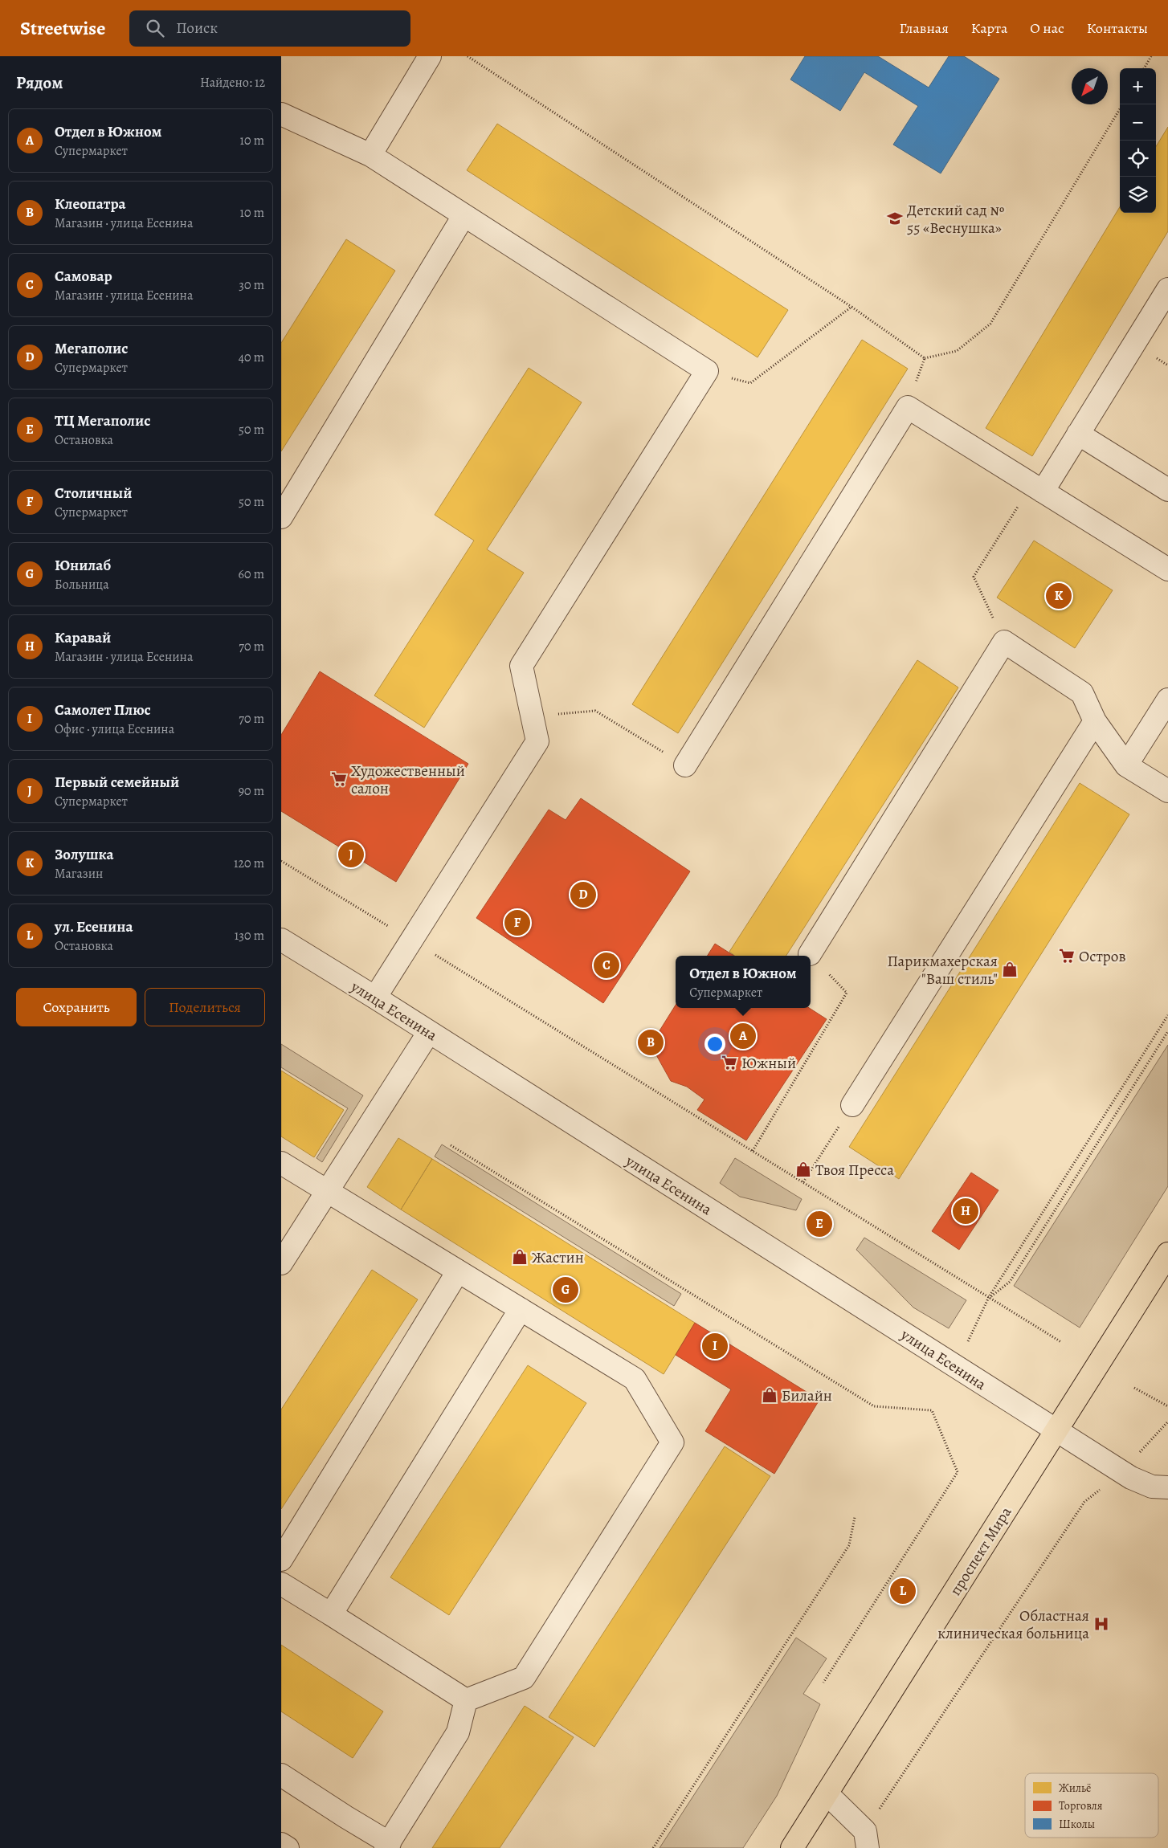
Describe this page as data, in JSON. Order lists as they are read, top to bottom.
{
  "streets": {
    "main road": ["проспект Мира"],
    "street": ["улица Есенина"]
  },
  "crossings": [
    ["улица Есенина", "проспект Мира"]
  ],
  "places": {
    "school or university": ["Детский сад № 55 «Веснушка»"],
    "supermarket": ["Художественный салон", "Остров", "Южный"],
    "shop": [
      "Парикмахерская \"Ваш стиль\"",
      "Твоя Пресса",
      "Жастин",
      "Билайн"
    ],
    "hospital": ["Областная клиническая больница"]
  },
  "legend": ["Жильё", "Торговля", "Школы"],
  "north": "bottom left",
  "page": {
    "header": "Streetwise",
    "search": "Поиск",
    "nav": [
      "Главная",
      "Карта",
      "О нас",
      "Контакты"
    ],
    "heading": ["Рядом", "Найдено: 12"],
    "map_buttons": ["+", "−"],
    "list": [
      {
        "mark": "A",
        "name": "Отдел в Южном",
        "note": "Супермаркет",
        "value": "10 m"
      },
      {
        "mark": "B",
        "name": "Клеопатра",
        "note": "Магазин · улица Есенина",
        "value": "10 m"
      },
      {
        "mark": "C",
        "name": "Самовар",
        "note": "Магазин · улица Есенина",
        "value": "30 m"
      },
      {
        "mark": "D",
        "name": "Мегаполис",
        "note": "Супермаркет",
        "value": "40 m"
      },
      {
        "mark": "E",
        "name": "ТЦ Мегаполис",
        "note": "Остановка",
        "value": "50 m"
      },
      {
        "mark": "F",
        "name": "Столичный",
        "note": "Супермаркет",
        "value": "50 m"
      },
      {
        "mark": "G",
        "name": "Юнилаб",
        "note": "Больница",
        "value": "60 m"
      },
      {
        "mark": "H",
        "name": "Каравай",
        "note": "Магазин · улица Есенина",
        "value": "70 m"
      },
      {
        "mark": "I",
        "name": "Самолет Плюс",
        "note": "Офис · улица Есенина",
        "value": "70 m"
      },
      {
        "mark": "J",
        "name": "Первый семейный",
        "note": "Супермаркет",
        "value": "90 m"
      },
      {
        "mark": "K",
        "name": "Золушка",
        "note": "Магазин",
        "value": "120 m"
      },
      {
        "mark": "L",
        "name": "ул. Есенина",
        "note": "Остановка",
        "value": "130 m"
      }
    ],
    "pins": [
      "K",
      "J",
      "D",
      "F",
      "C",
      "A",
      "B",
      "H",
      "E",
      "G",
      "I",
      "L"
    ],
    "popup": ["Отдел в Южном", "Супермаркет"],
    "buttons": ["Сохранить", "Поделиться"]
  }
}
